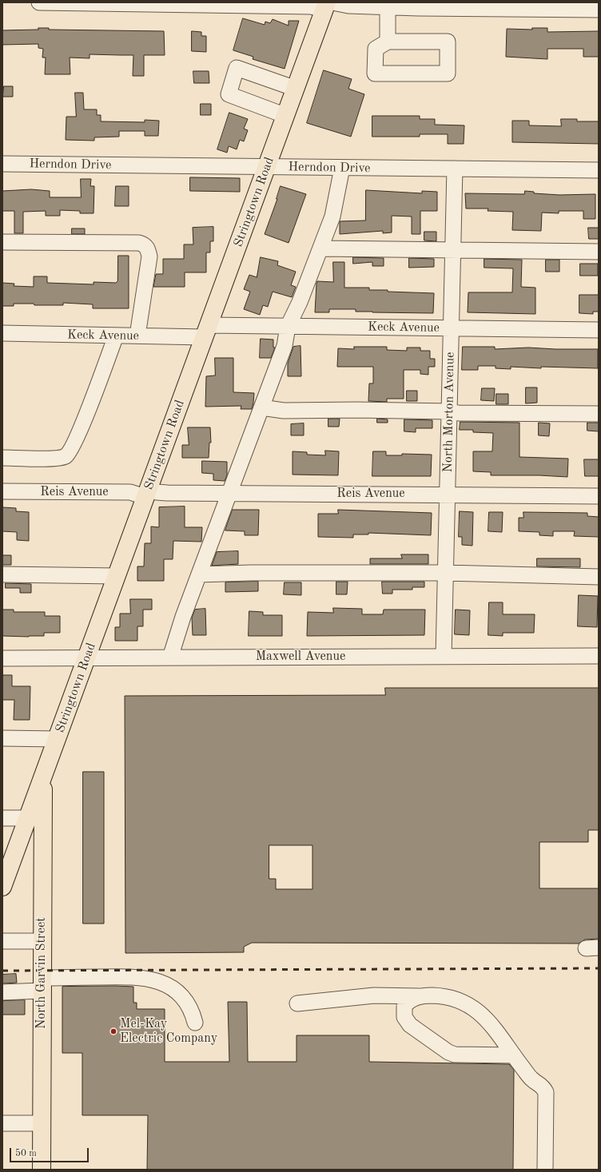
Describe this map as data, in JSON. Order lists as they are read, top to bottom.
{
  "streets": {
    "main road": ["Stringtown Road", "North Garvin Street"],
    "street": [
      "Herndon Drive",
      "Keck Avenue",
      "North Morton Avenue",
      "Reis Avenue",
      "Maxwell Avenue"
    ]
  },
  "crossings": [
    ["Herndon Drive", "Stringtown Road"],
    ["Herndon Drive", "North Morton Avenue"],
    ["Stringtown Road", "Keck Avenue"],
    ["Stringtown Road", "Reis Avenue"],
    ["Stringtown Road", "Maxwell Avenue"],
    ["Stringtown Road", "North Garvin Street"],
    ["Keck Avenue", "North Morton Avenue"],
    ["North Morton Avenue", "Reis Avenue"],
    ["North Morton Avenue", "Maxwell Avenue"]
  ],
  "places": ["Mel-Kay Electric Company"],
  "scale_bar": "50 m"
}
